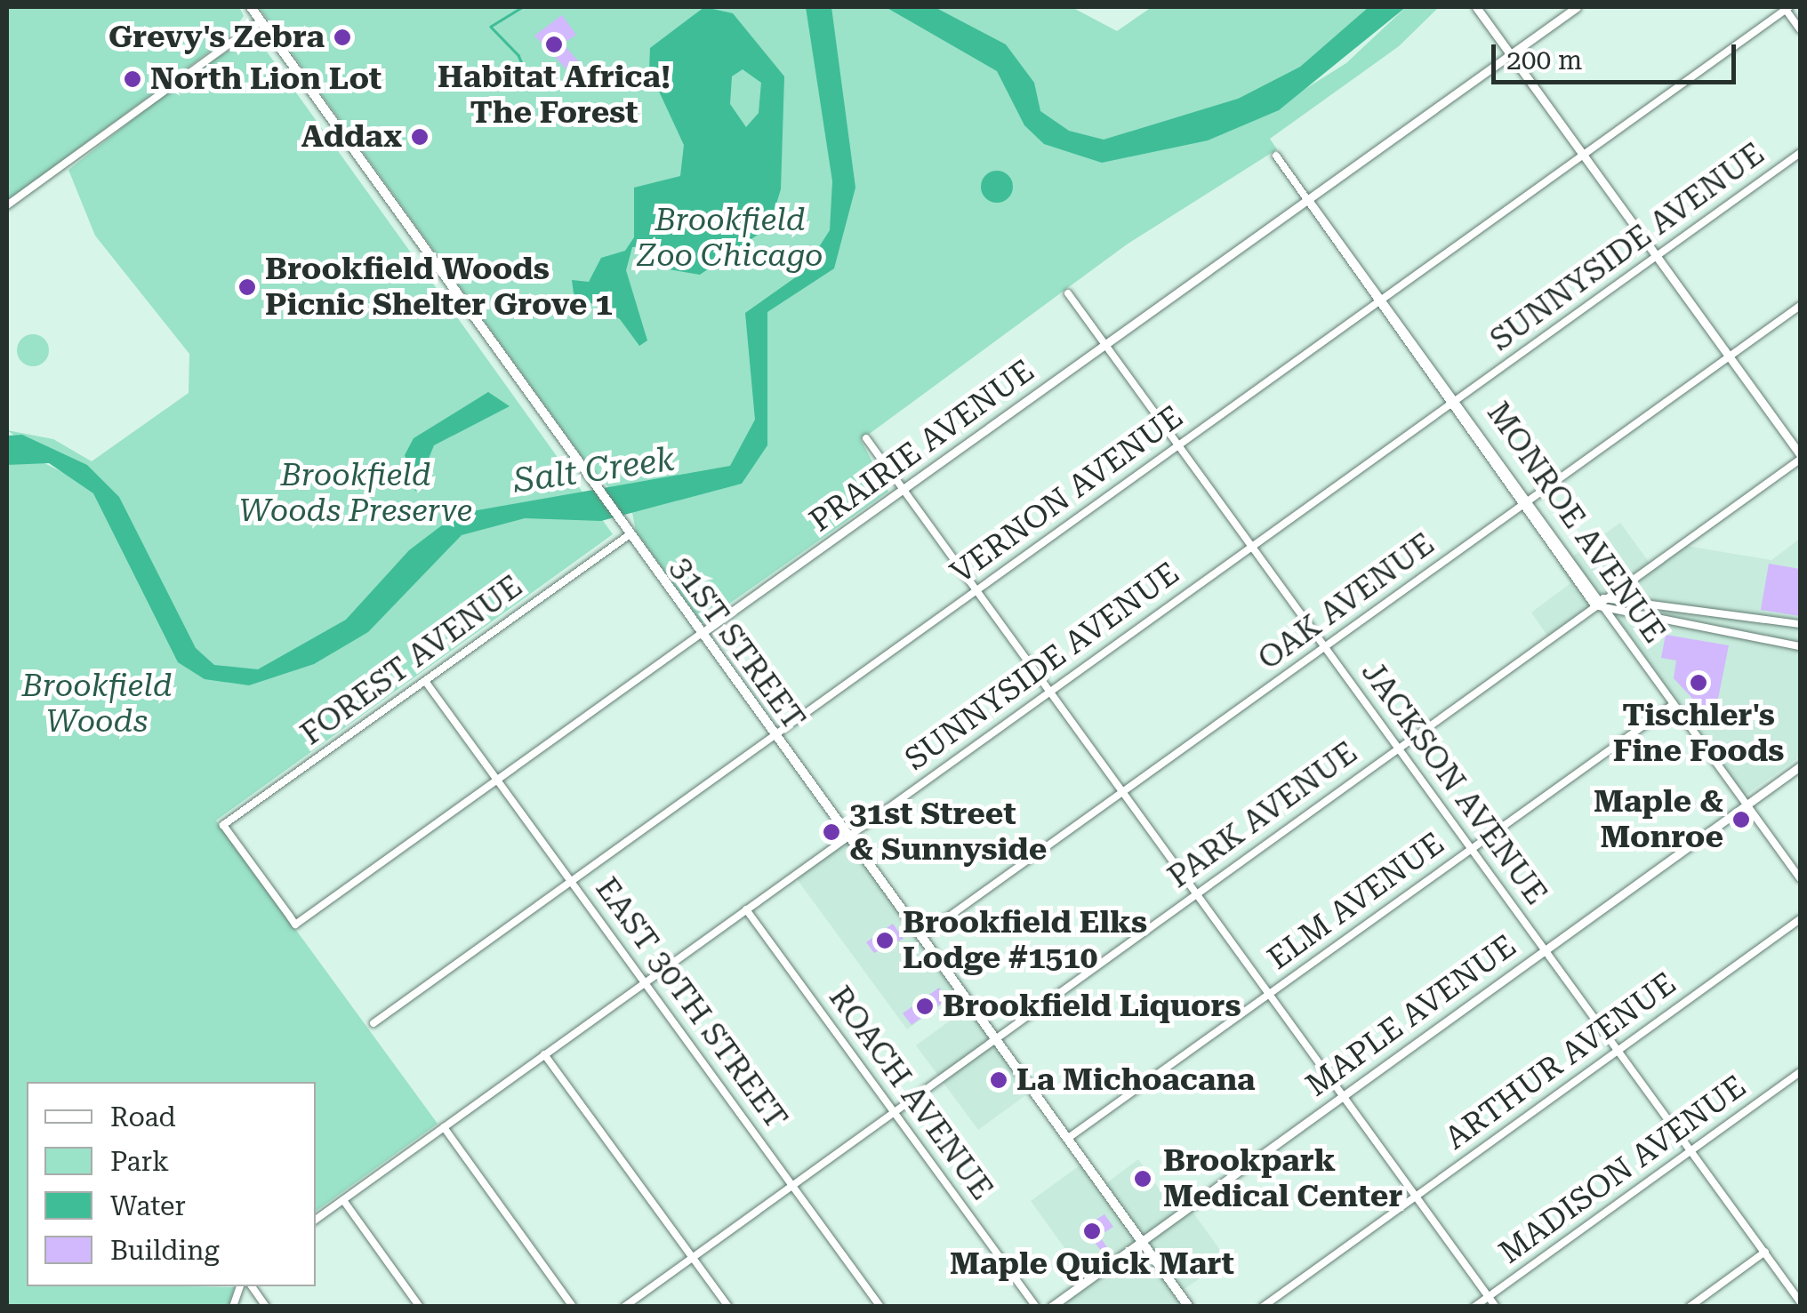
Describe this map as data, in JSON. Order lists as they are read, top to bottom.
{
  "streets": {
    "main road": ["31ST STREET"],
    "street": [
      "SUNNYSIDE AVENUE",
      "PRAIRIE AVENUE",
      "VERNON AVENUE",
      "MONROE AVENUE",
      "OAK AVENUE",
      "FOREST AVENUE",
      "JACKSON AVENUE",
      "PARK AVENUE",
      "ELM AVENUE",
      "EAST 30TH STREET",
      "MAPLE AVENUE",
      "ARTHUR AVENUE",
      "ROACH AVENUE",
      "MADISON AVENUE"
    ]
  },
  "crossings": [
    ["SUNNYSIDE AVENUE", "MONROE AVENUE"],
    ["SUNNYSIDE AVENUE", "31ST STREET"],
    ["SUNNYSIDE AVENUE", "JACKSON AVENUE"],
    ["SUNNYSIDE AVENUE", "EAST 30TH STREET"],
    ["SUNNYSIDE AVENUE", "ROACH AVENUE"],
    ["PRAIRIE AVENUE", "MONROE AVENUE"],
    ["PRAIRIE AVENUE", "31ST STREET"],
    ["PRAIRIE AVENUE", "FOREST AVENUE"],
    ["PRAIRIE AVENUE", "JACKSON AVENUE"],
    ["PRAIRIE AVENUE", "EAST 30TH STREET"],
    ["VERNON AVENUE", "MONROE AVENUE"],
    ["VERNON AVENUE", "31ST STREET"],
    ["VERNON AVENUE", "JACKSON AVENUE"],
    ["VERNON AVENUE", "EAST 30TH STREET"],
    ["MONROE AVENUE", "OAK AVENUE"],
    ["MONROE AVENUE", "PARK AVENUE"],
    ["MONROE AVENUE", "ELM AVENUE"],
    ["MONROE AVENUE", "MAPLE AVENUE"],
    ["OAK AVENUE", "31ST STREET"],
    ["OAK AVENUE", "JACKSON AVENUE"],
    ["31ST STREET", "FOREST AVENUE"],
    ["31ST STREET", "PARK AVENUE"],
    ["31ST STREET", "ELM AVENUE"],
    ["31ST STREET", "MAPLE AVENUE"],
    ["FOREST AVENUE", "EAST 30TH STREET"],
    ["JACKSON AVENUE", "PARK AVENUE"],
    ["JACKSON AVENUE", "ELM AVENUE"],
    ["JACKSON AVENUE", "MAPLE AVENUE"],
    ["JACKSON AVENUE", "ARTHUR AVENUE"],
    ["JACKSON AVENUE", "MADISON AVENUE"],
    ["PARK AVENUE", "EAST 30TH STREET"],
    ["PARK AVENUE", "ROACH AVENUE"]
  ],
  "water": ["Salt Creek"],
  "parks": ["Brookfield Zoo Chicago", "Brookfield Woods Preserve", "Brookfield Woods"],
  "places": [
    "Grevy's Zebra",
    "Habitat Africa! The Forest",
    "North Lion Lot",
    "Addax",
    "Brookfield Woods Picnic Shelter Grove 1",
    "Tischler's Fine Foods",
    "Maple & Monroe",
    "31st Street & Sunnyside",
    "Brookfield Elks Lodge #1510",
    "Brookfield Liquors",
    "La Michoacana",
    "Brookpark Medical Center",
    "Maple Quick Mart"
  ],
  "legend": [
    "Road",
    "Park",
    "Water",
    "Building"
  ],
  "scale_bar": "200 m"
}
